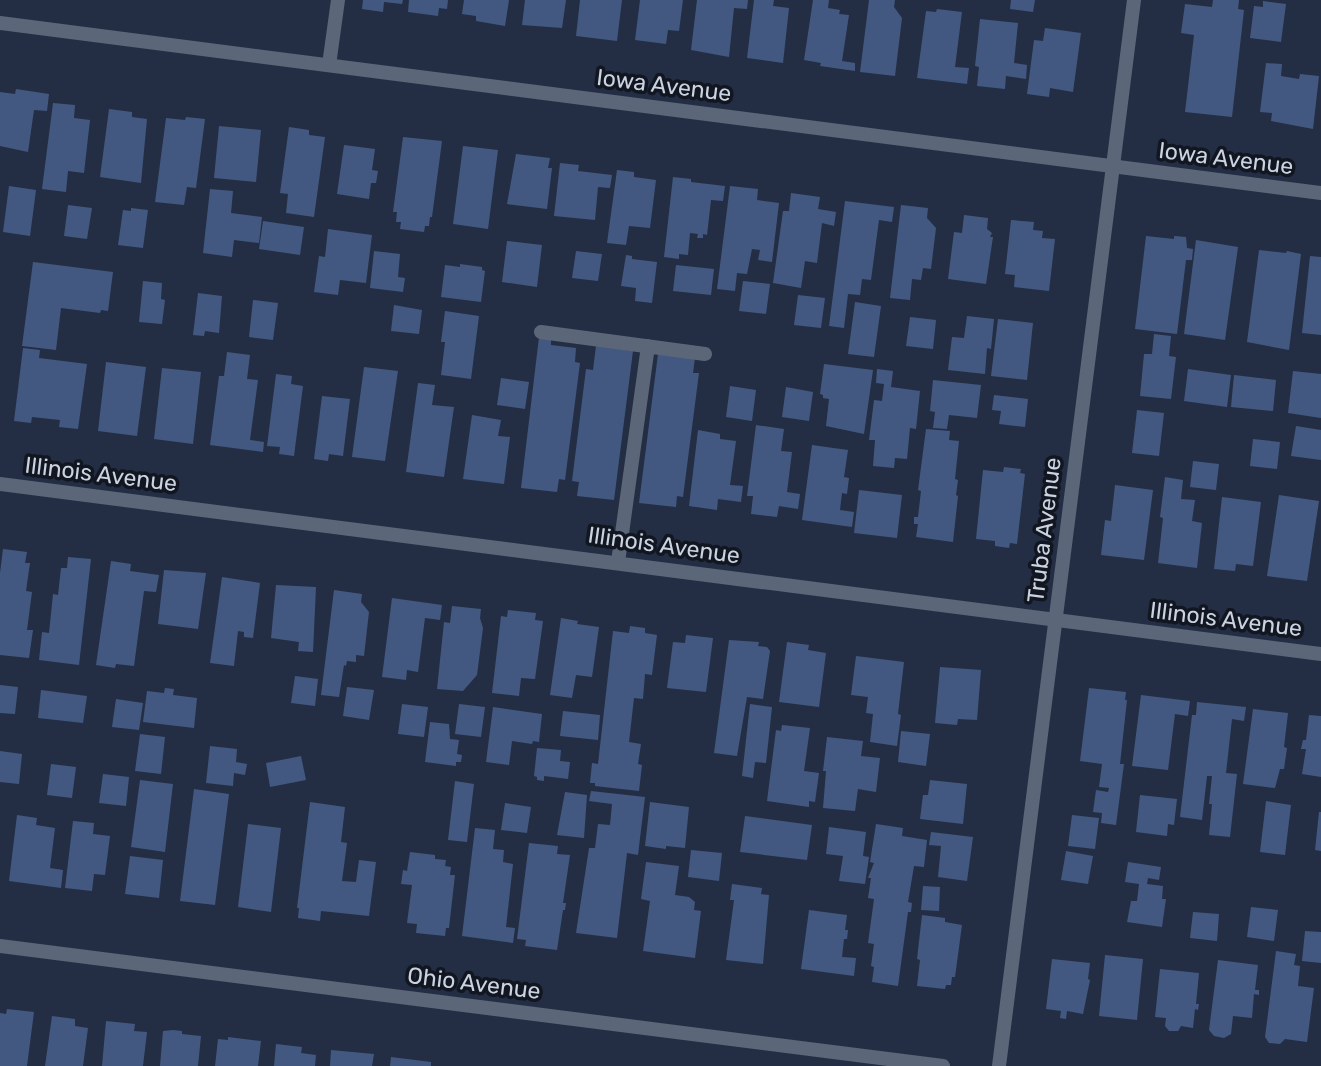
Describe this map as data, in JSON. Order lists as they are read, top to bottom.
{
  "streets": {
    "street": [
      "Iowa Avenue",
      "Illinois Avenue",
      "Truba Avenue",
      "Ohio Avenue"
    ]
  },
  "crossings": [
    ["Iowa Avenue", "Truba Avenue"],
    ["Illinois Avenue", "Truba Avenue"]
  ]
}
